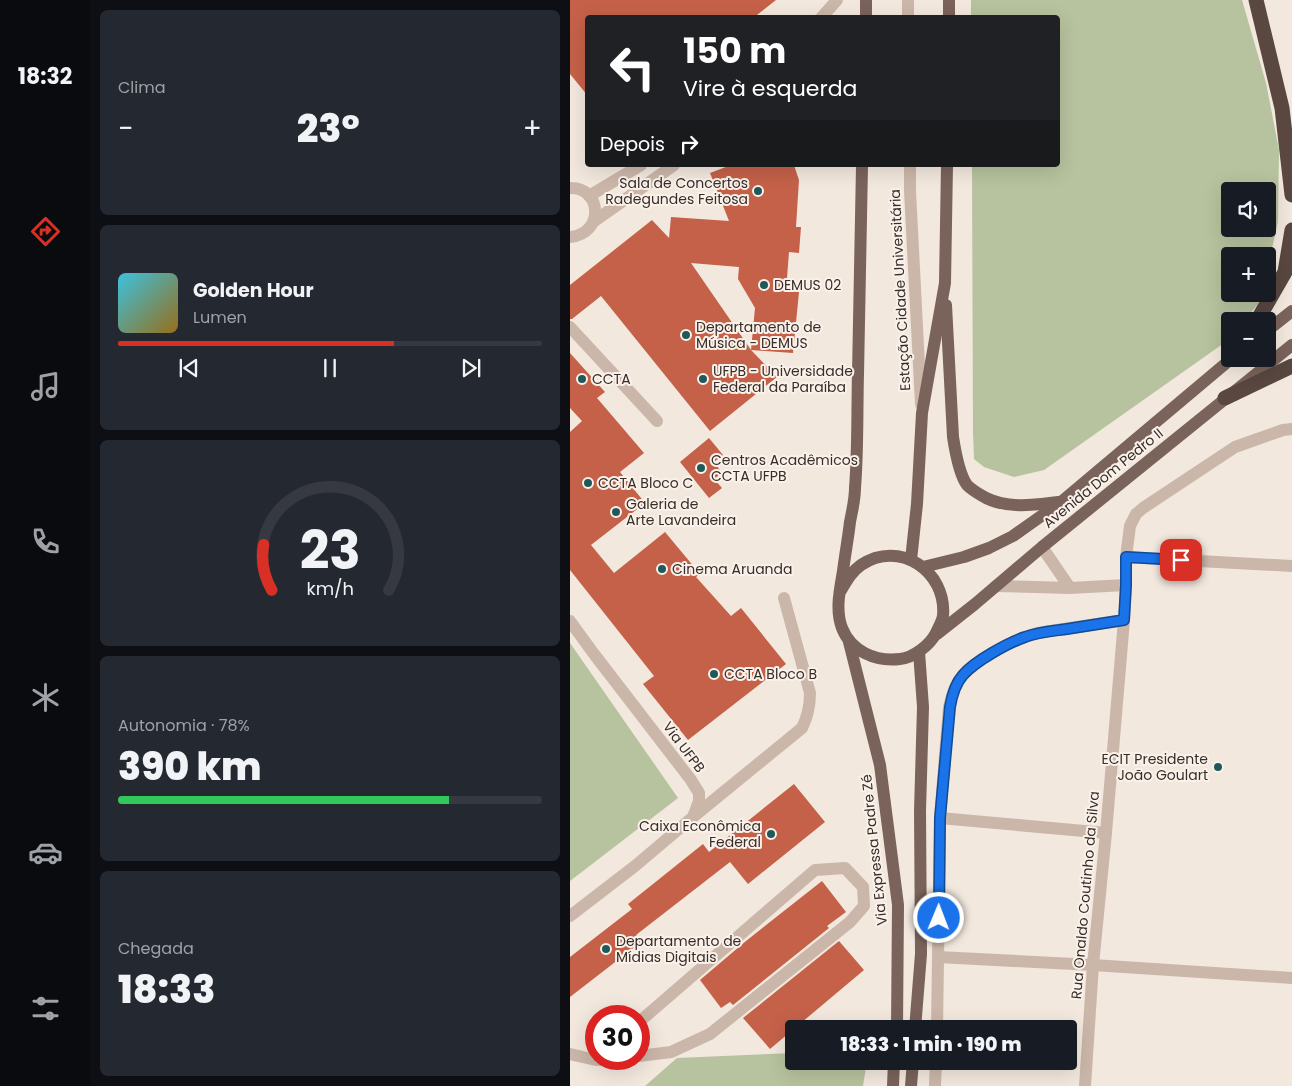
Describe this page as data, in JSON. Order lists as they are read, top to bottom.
{
  "streets": {
    "main road": ["Avenida Dom Pedro II", "Via Expressa Padre Zé"],
    "street": ["Estação Cidade Universitária", "Via UFPB", "Rua Onaldo Coutinho da Silva"]
  },
  "crossings": [
    ["Avenida Dom Pedro II", "Via Expressa Padre Zé"]
  ],
  "places": [
    "Sala de Concertos Radegundes Feitosa",
    "DEMUS 02",
    "Departamento de Música - DEMUS",
    "CCTA",
    "UFPB - Universidade Federal da Paraíba",
    "Centros Acadêmicos CCTA UFPB",
    "CCTA Bloco C",
    "Galeria de Arte Lavandeira",
    "Cinema Aruanda",
    "CCTA Bloco B",
    "ECIT Presidente João Goulart",
    "Caixa Econômica Federal",
    "Departamento de Mídias Digitais"
  ],
  "page": {
    "tabs": "18:32",
    "tile": [
      "Clima",
      ["Autonomia · 78%", "390 km"],
      ["Chegada", "18:33"]
    ],
    "turn": ["150 m", "Vire à esquerda"],
    "heat": ["−", "23°", "+"],
    "then": "Depois",
    "map_buttons": ["+", "−"],
    "song": ["Golden Hour", "Lumen"],
    "limit": "30",
    "trip": "18:33 · 1 min · 190 m",
    "gauge": ["23", "km/h"]
  }
}
